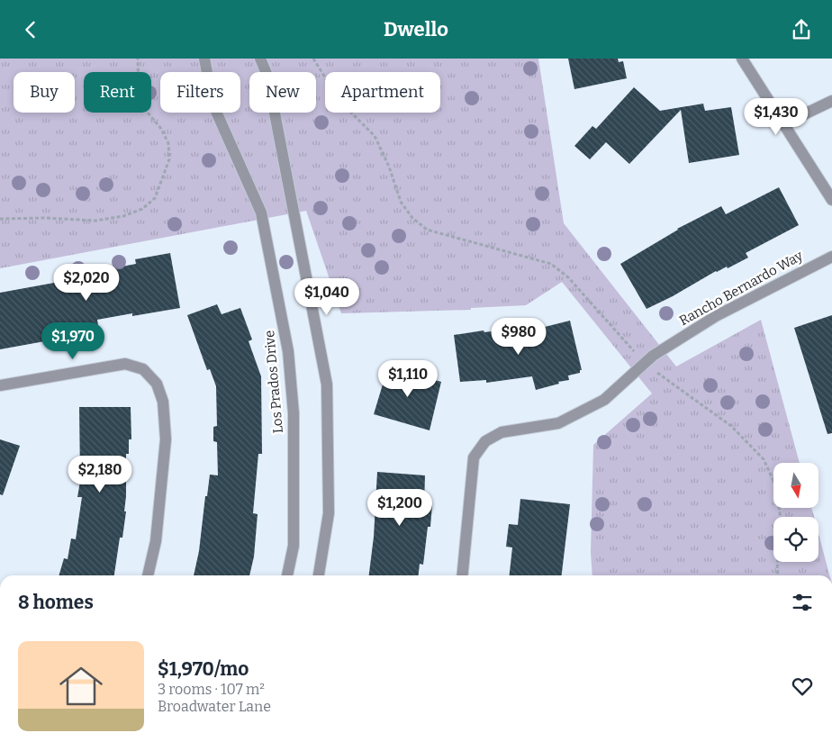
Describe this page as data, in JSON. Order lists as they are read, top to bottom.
{
  "streets": {
    "street": ["Rancho Bernardo Way", "Los Prados Drive"]
  },
  "north": "bottom",
  "page": {
    "header": "Dwello",
    "chip": [
      "Buy",
      "Rent",
      "Filters",
      "New",
      "Apartment"
    ],
    "price": [
      "$1,430",
      "$2,020",
      "$1,040",
      "$980",
      "$1,970",
      "$1,110",
      "$2,180",
      "$1,200"
    ],
    "heading": "8 homes",
    "list": [
      {
        "name": "$1,970/mo",
        "note": "3 rooms · 107 m² · Broadwater Lane"
      }
    ]
  }
}
